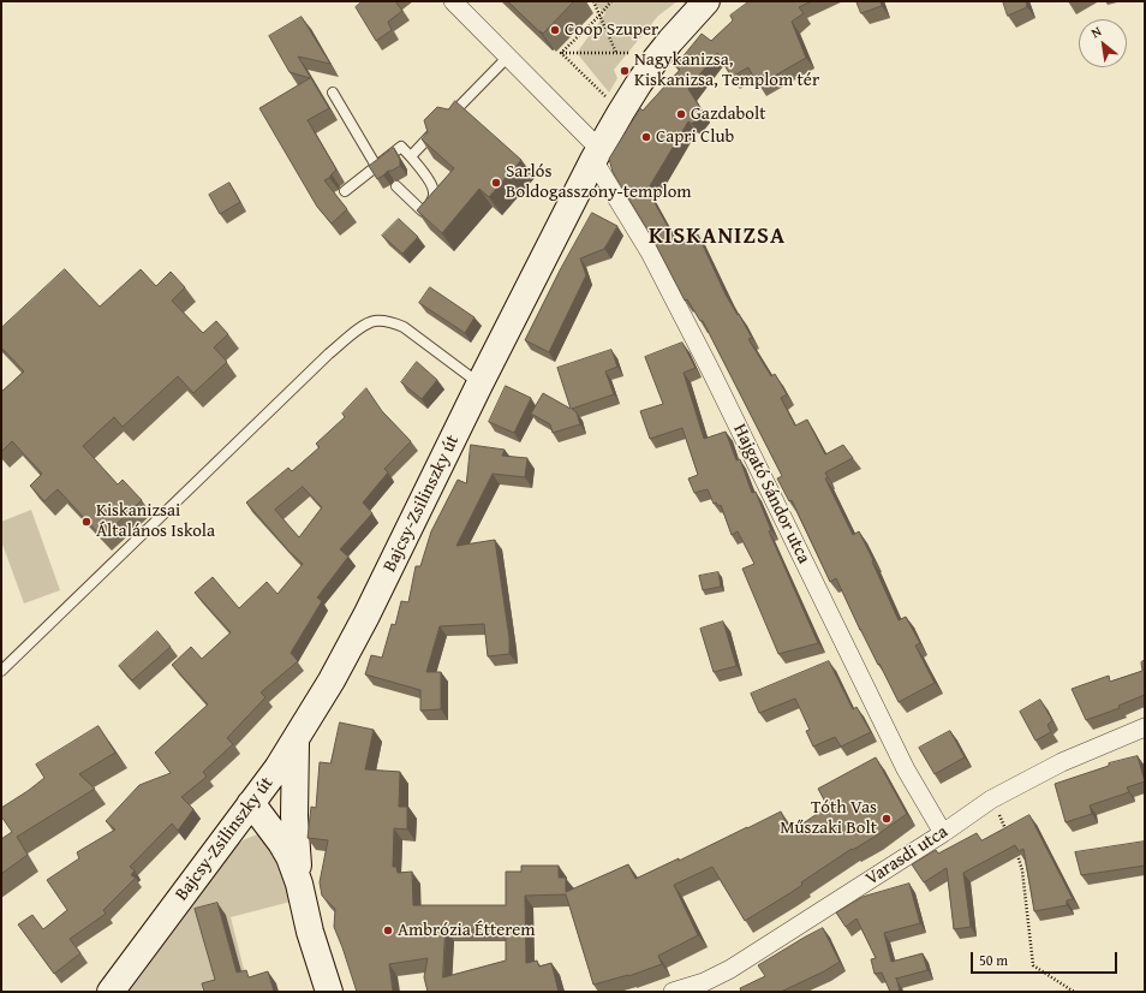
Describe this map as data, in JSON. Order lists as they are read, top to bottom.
{
  "streets": {
    "street": ["Hajgató Sándor utca", "Bajcsy-Zsilinszky út", "Varasdi utca"]
  },
  "crossings": [
    ["Hajgató Sándor utca", "Bajcsy-Zsilinszky út"],
    ["Hajgató Sándor utca", "Varasdi utca"]
  ],
  "districts": ["KISKANIZSA"],
  "places": [
    "Coop Szuper",
    "Nagykanizsa, Kiskanizsa, Templom tér",
    "Gazdabolt",
    "Capri Club",
    "Sarlós Boldogasszony-templom",
    "Kiskanizsai Általános Iskola",
    "Tóth Vas Műszaki Bolt",
    "Ambrózia Étterem"
  ],
  "scale_bar": "50 m",
  "north": "top left"
}
